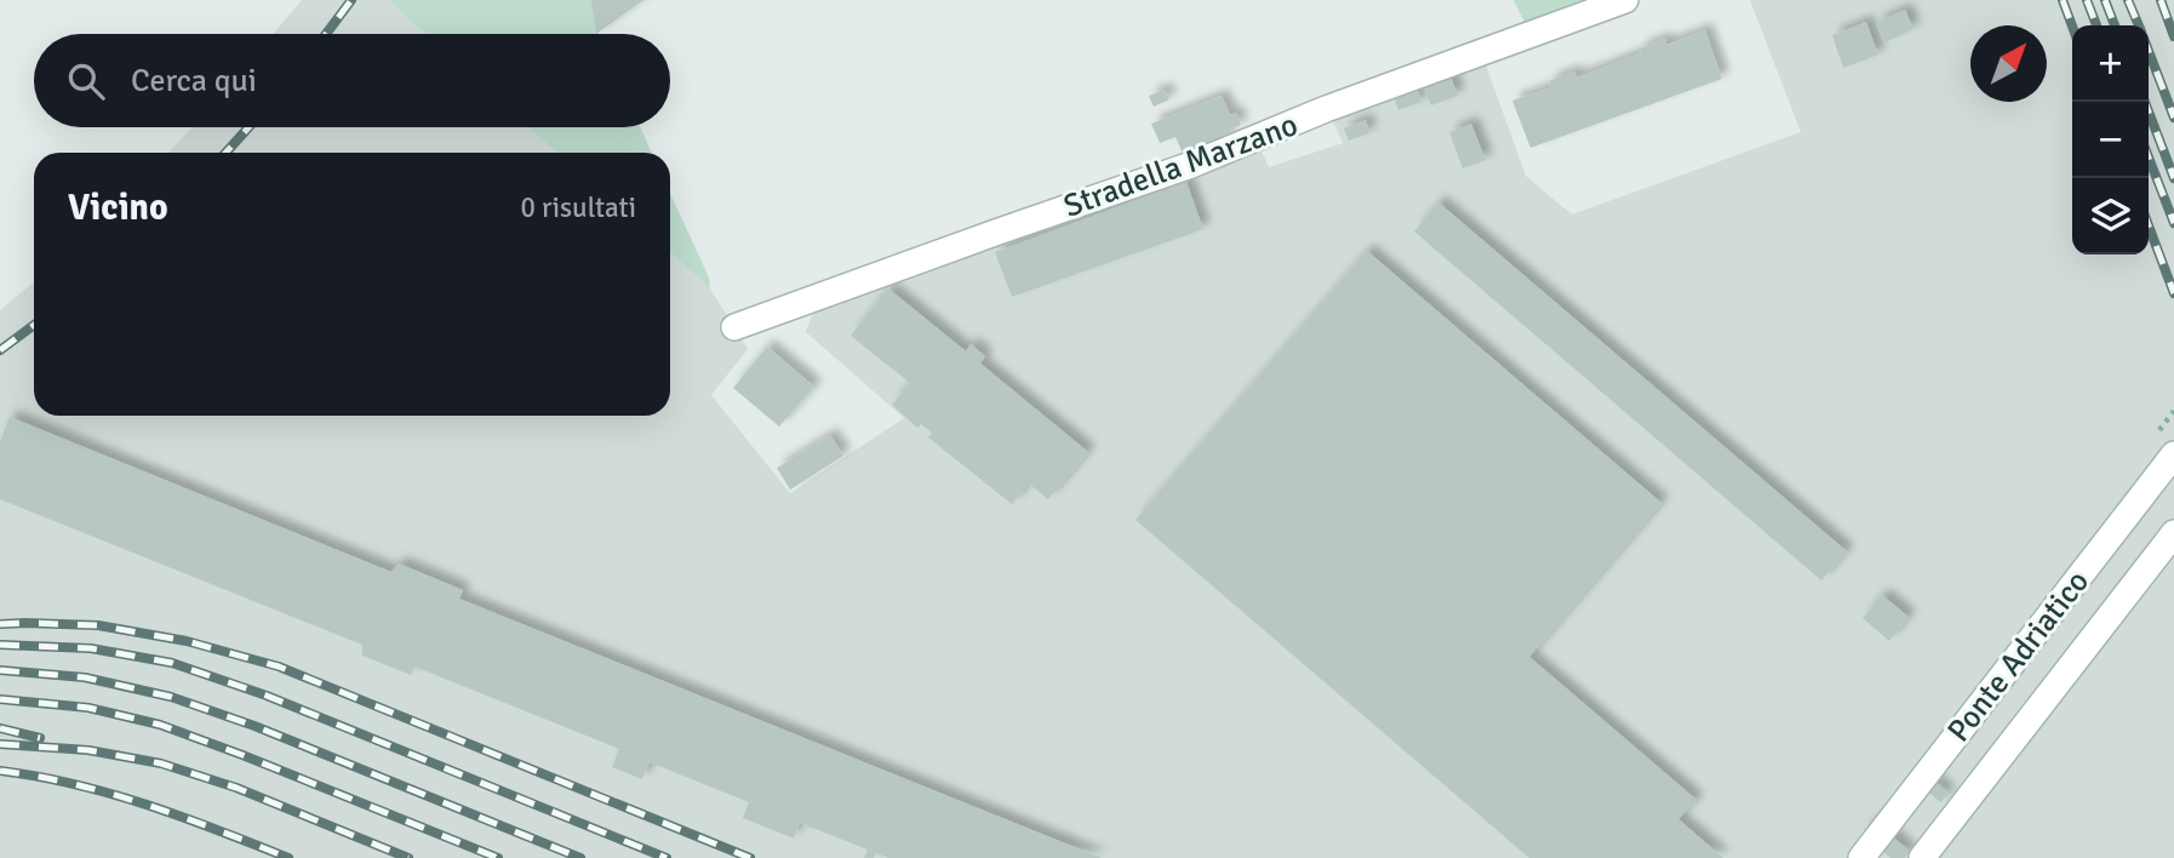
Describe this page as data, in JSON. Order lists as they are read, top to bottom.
{
  "streets": {
    "street": ["Stradella Marzano", "Ponte Adriatico"]
  },
  "north": "top right",
  "page": {
    "map_buttons": ["+", "−"],
    "search": "Cerca qui",
    "heading": ["Vicino", "0 risultati"]
  }
}
